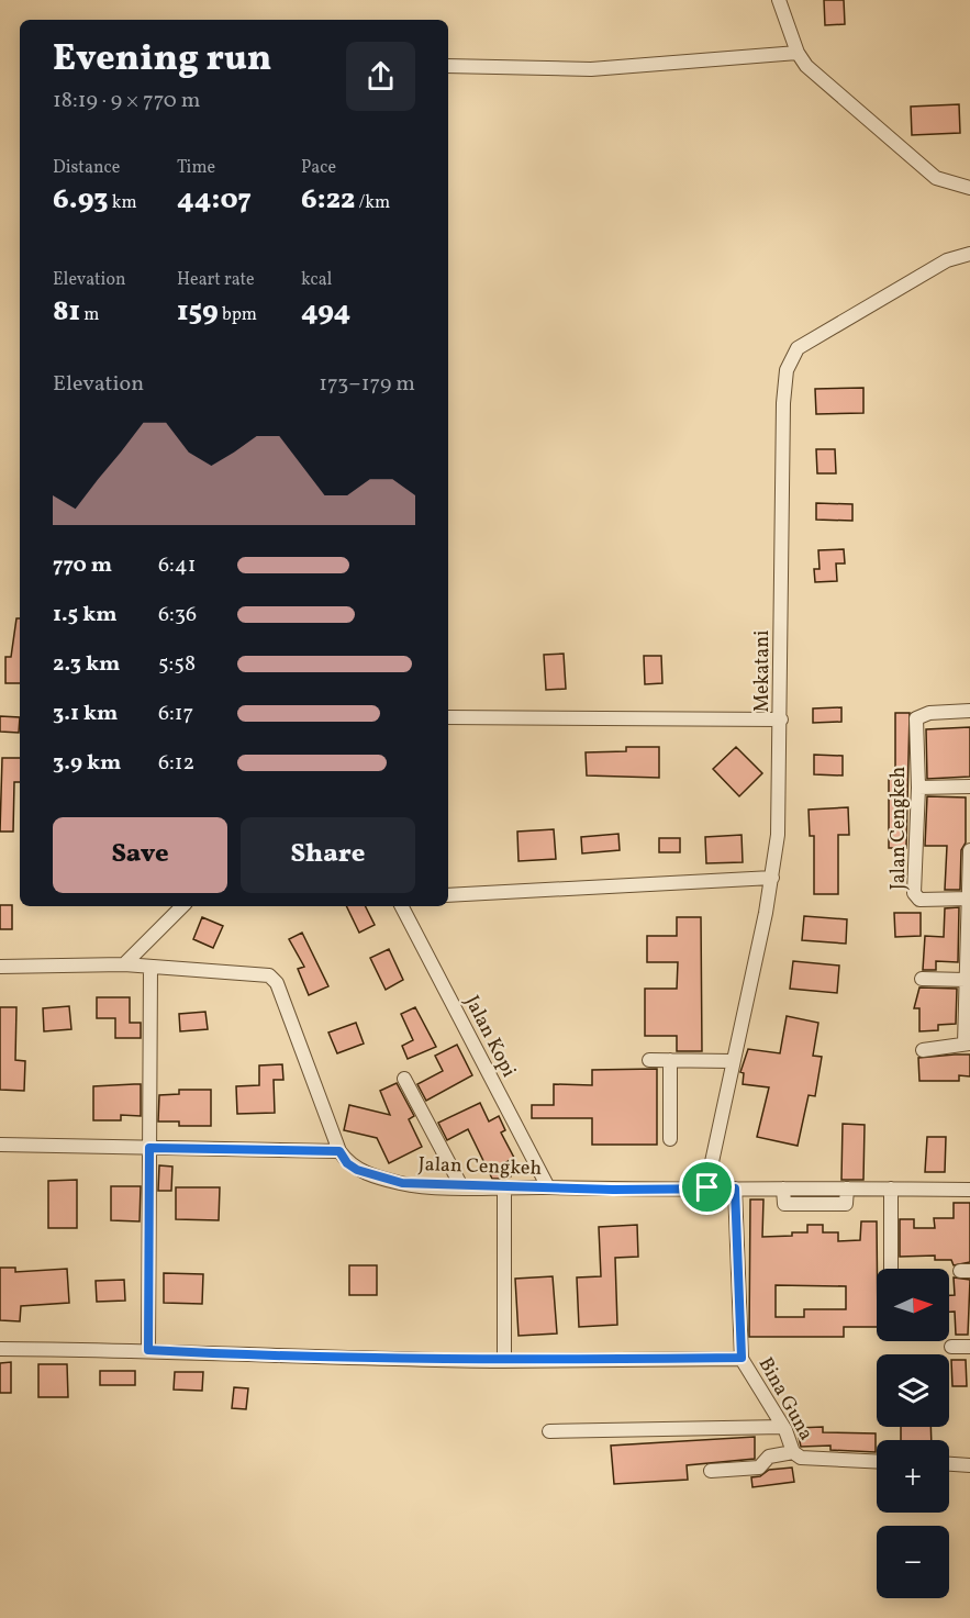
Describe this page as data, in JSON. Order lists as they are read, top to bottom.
{
  "streets": {
    "street": [
      "Mekatani",
      "Jalan Cengkeh",
      "Jalan Kopi",
      "Bina Guna"
    ]
  },
  "crossings": [
    ["Mekatani", "Jalan Cengkeh"],
    ["Jalan Cengkeh", "Jalan Kopi"],
    ["Jalan Cengkeh", "Bina Guna"]
  ],
  "north": "right",
  "page": {
    "heading": ["Evening run", "18:19 · 9 × 770 m"],
    "stats": [
      ["Distance", "6.93 km"],
      ["Time", "44:07"],
      ["Pace", "6:22 /km"],
      ["Elevation", "81 m"],
      ["Heart rate", "159 bpm"],
      ["kcal", "494"]
    ],
    "chart": ["Elevation", "173–179 m"],
    "list": [
      {
        "name": "770 m",
        "note": "6:41"
      },
      {
        "name": "1.5 km",
        "note": "6:36"
      },
      {
        "name": "2.3 km",
        "note": "5:58"
      },
      {
        "name": "3.1 km",
        "note": "6:17"
      },
      {
        "name": "3.9 km",
        "note": "6:12"
      }
    ],
    "buttons": ["Save", "Share"],
    "map_buttons": ["+", "−"]
  }
}
